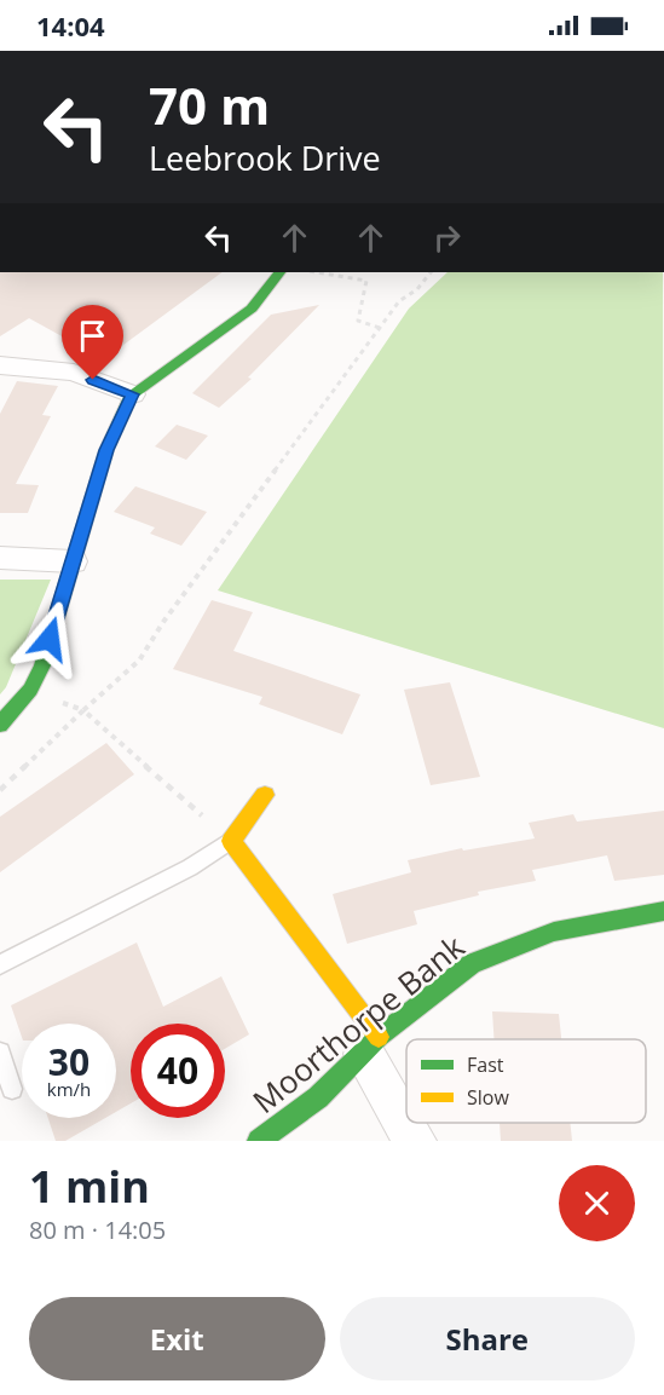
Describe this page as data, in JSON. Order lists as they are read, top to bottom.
{
  "streets": {
    "street": ["Moorthorpe Bank"]
  },
  "legend": ["Fast", "Slow"],
  "page": {
    "status": "14:04",
    "turn": ["70 m", "Leebrook Drive"],
    "speed": "30 km/h",
    "limit": "40",
    "heading": ["1 min", "80 m · 14:05"],
    "buttons": ["Exit", "Share"]
  }
}
